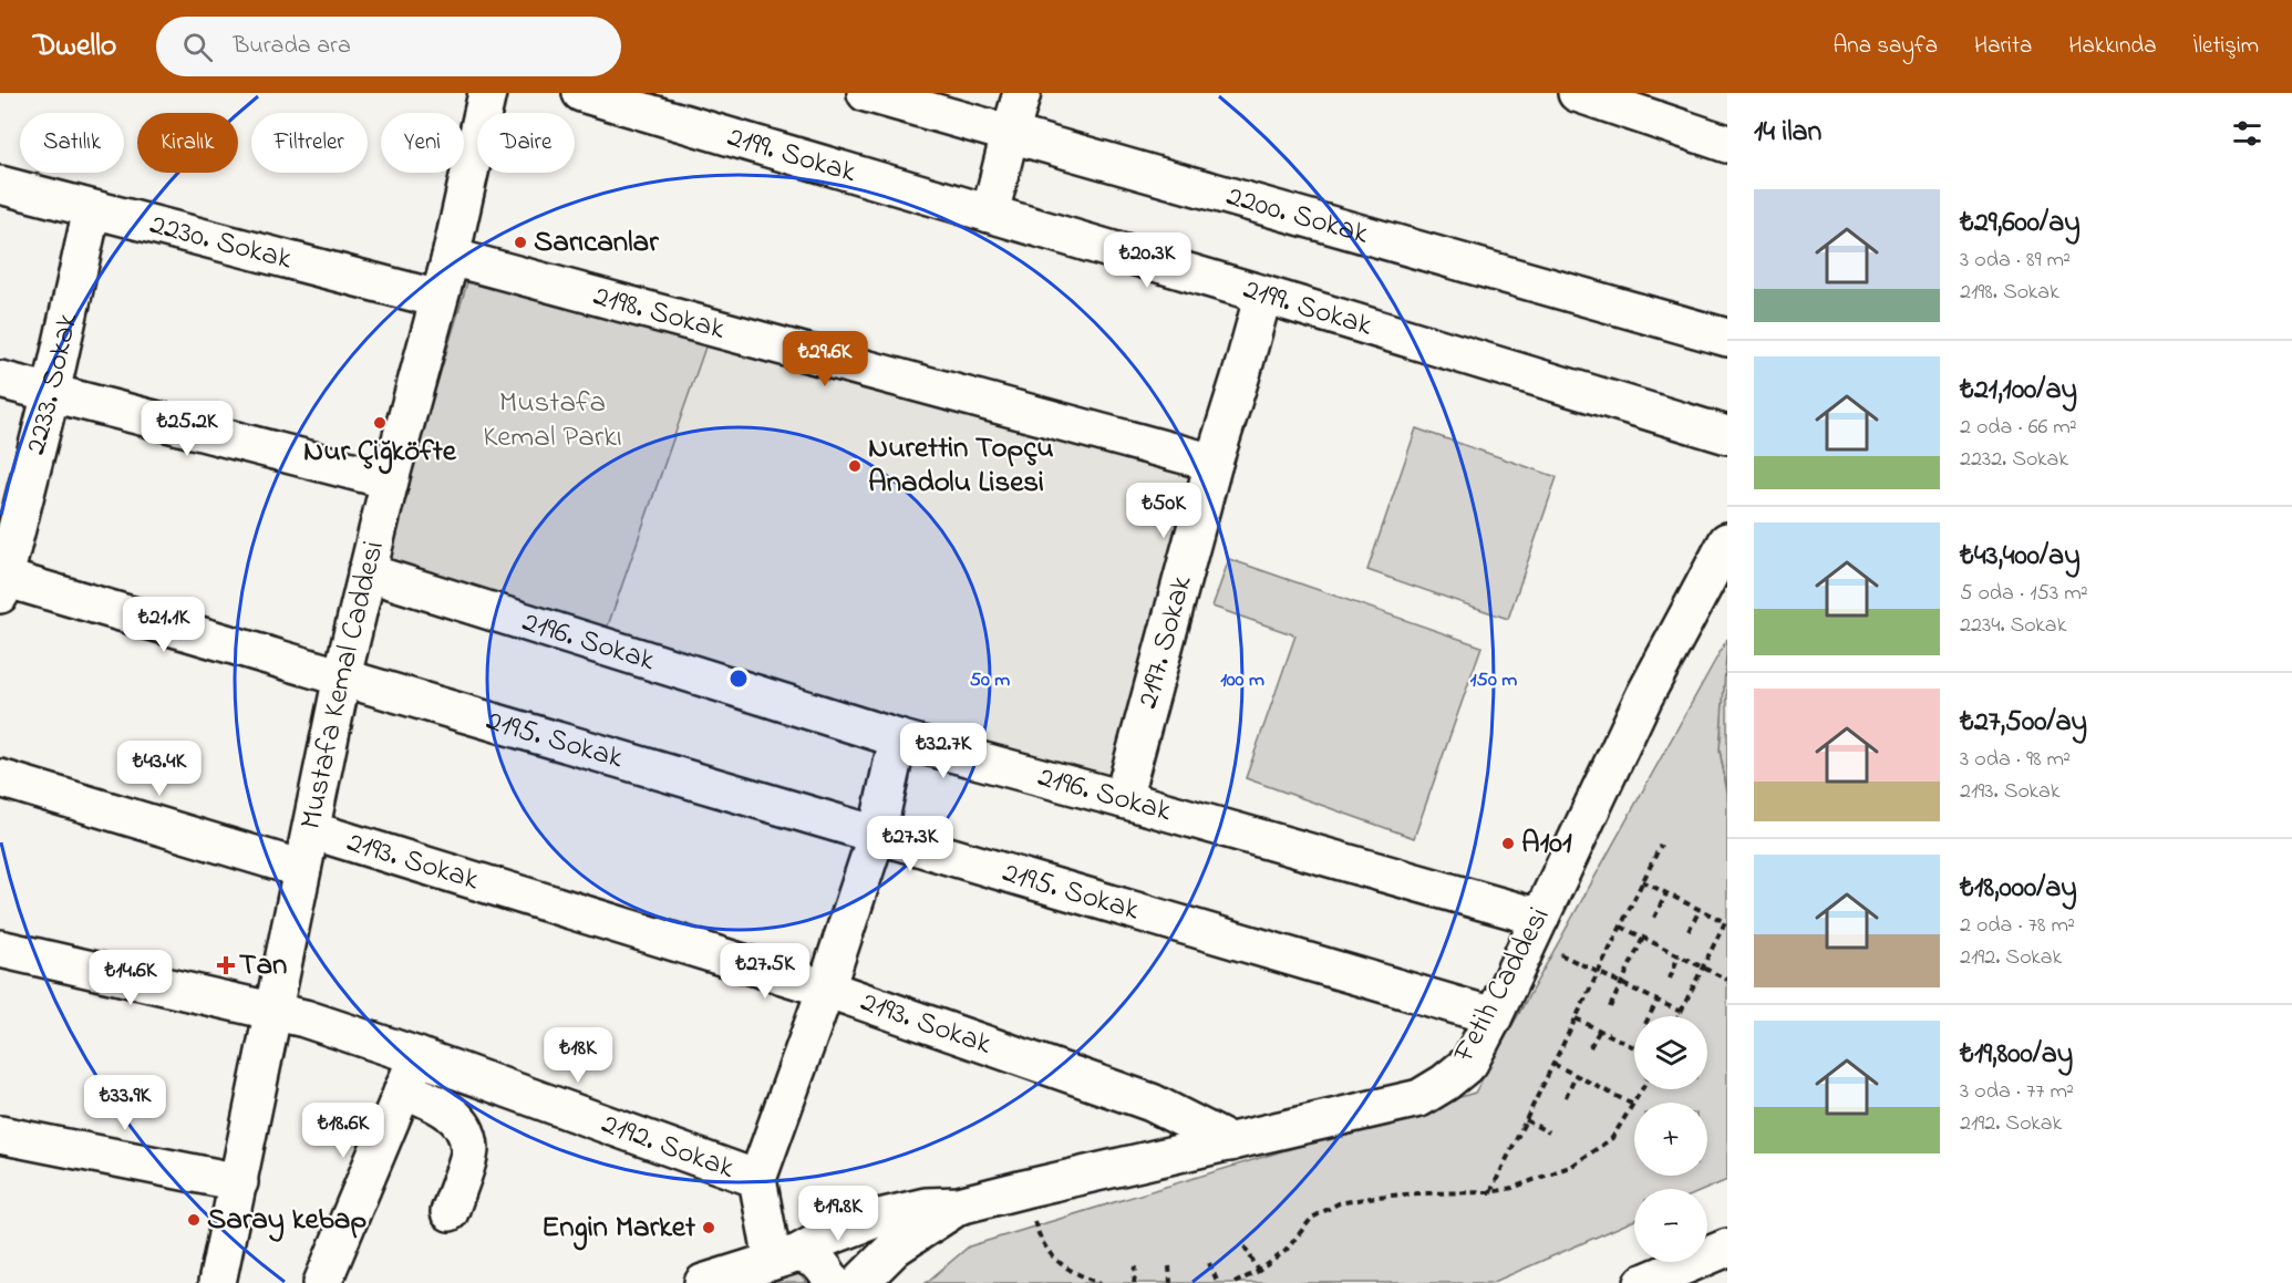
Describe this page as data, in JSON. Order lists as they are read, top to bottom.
{
  "streets": {
    "main road": [
      "2199. Sokak",
      "2200. Sokak",
      "2230. Sokak",
      "2198. Sokak",
      "2233. Sokak",
      "2196. Sokak",
      "2197. Sokak",
      "Mustafa Kemal Caddesi",
      "2195. Sokak",
      "2193. Sokak",
      "Fetih Caddesi",
      "2192. Sokak"
    ]
  },
  "crossings": [
    ["2199. Sokak", "2197. Sokak"],
    ["2230. Sokak", "2233. Sokak"],
    ["2230. Sokak", "Mustafa Kemal Caddesi"],
    ["2198. Sokak", "2197. Sokak"],
    ["2198. Sokak", "Mustafa Kemal Caddesi"],
    ["2233. Sokak", "2195. Sokak"],
    ["2196. Sokak", "2197. Sokak"],
    ["2196. Sokak", "Mustafa Kemal Caddesi"],
    ["2196. Sokak", "Fetih Caddesi"],
    ["Mustafa Kemal Caddesi", "2195. Sokak"],
    ["Mustafa Kemal Caddesi", "2193. Sokak"],
    ["Mustafa Kemal Caddesi", "2192. Sokak"],
    ["2195. Sokak", "Fetih Caddesi"],
    ["2193. Sokak", "Fetih Caddesi"]
  ],
  "parks": ["Mustafa Kemal Parkı"],
  "places": {
    "other": [
      "Sarıcanlar",
      "Nur Çiğköfte",
      "Nurettin Topçu Anadolu Lisesi",
      "A101",
      "Saray kebap",
      "Engin Market"
    ],
    "health": ["Tan"]
  },
  "page": {
    "header": "Dwello",
    "search": "Burada ara",
    "nav": [
      "Ana sayfa",
      "Harita",
      "Hakkında",
      "İletişim"
    ],
    "heading": "14 ilan",
    "chip": [
      "Satılık",
      "Kiralık",
      "Filtreler",
      "Yeni",
      "Daire"
    ],
    "list": [
      {
        "name": "₺29,600/ay",
        "note": "3 oda · 89 m² · 2198. Sokak"
      },
      {
        "name": "₺21,100/ay",
        "note": "2 oda · 66 m² · 2232. Sokak"
      },
      {
        "name": "₺43,400/ay",
        "note": "5 oda · 153 m² · 2234. Sokak"
      },
      {
        "name": "₺27,500/ay",
        "note": "3 oda · 98 m² · 2193. Sokak"
      },
      {
        "name": "₺18,000/ay",
        "note": "2 oda · 78 m² · 2192. Sokak"
      },
      {
        "name": "₺19,800/ay",
        "note": "3 oda · 77 m² · 2192. Sokak"
      }
    ],
    "price": [
      "₺20.3K",
      "₺29.6K",
      "₺25.2K",
      "₺50K",
      "₺21.1K",
      "₺32.7K",
      "₺43.4K",
      "₺27.3K",
      "₺27.5K",
      "₺14.6K",
      "₺18K",
      "₺33.9K",
      "₺18.6K",
      "₺19.8K"
    ],
    "map_buttons": ["+", "−"]
  },
  "rings": ["50 m", "100 m", "150 m"]
}
